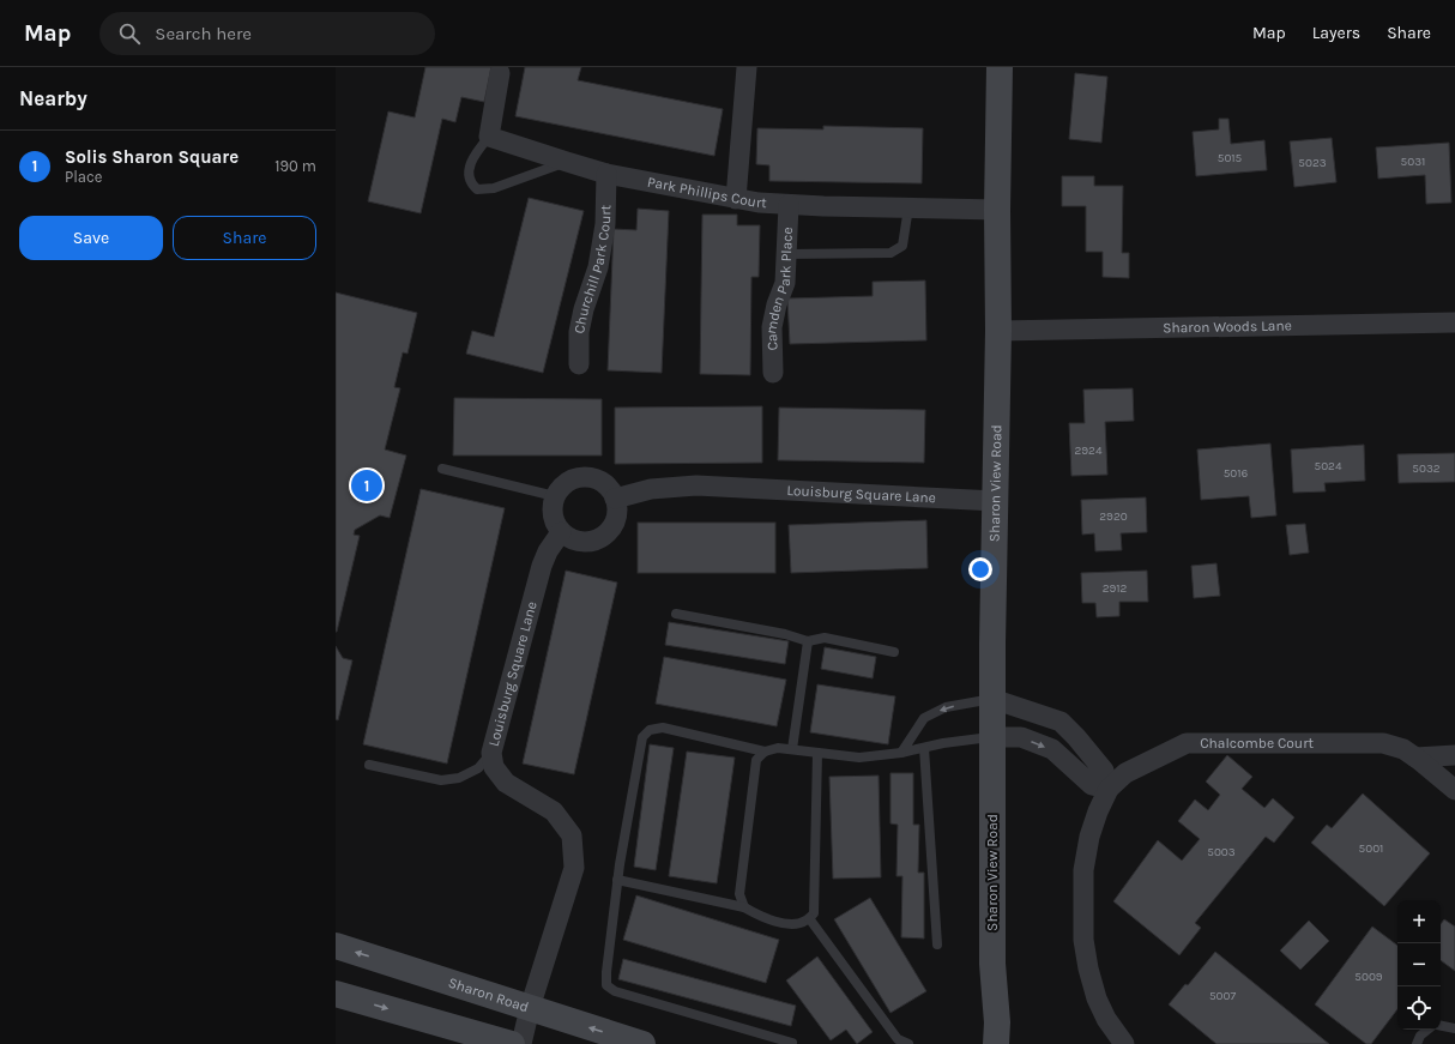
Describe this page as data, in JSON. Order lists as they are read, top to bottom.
{
  "streets": {
    "street": [
      "Park Phillips Court",
      "Churchill Park Court",
      "Camden Park Place",
      "Sharon Woods Lane",
      "Sharon View Road",
      "Louisburg Square Lane",
      "Chalcombe Court",
      "Sharon Road"
    ]
  },
  "crossings": [
    ["Park Phillips Court", "Churchill Park Court"],
    ["Park Phillips Court", "Camden Park Place"],
    ["Park Phillips Court", "Sharon View Road"],
    ["Sharon Woods Lane", "Sharon View Road"],
    ["Sharon View Road", "Louisburg Square Lane"],
    ["Louisburg Square Lane", "Sharon Road"]
  ],
  "house_numbers": [
    "5015",
    "5031",
    "5023",
    "2924",
    "5024",
    "5032",
    "5016",
    "2920",
    "2912",
    "5001",
    "5003",
    "5009",
    "5007"
  ],
  "page": {
    "header": "Map",
    "search": "Search here",
    "nav": ["Map", "Layers", "Share"],
    "heading": "Nearby",
    "list": [
      {
        "mark": "1",
        "name": "Solis Sharon Square",
        "note": "Place",
        "value": "190 m"
      }
    ],
    "buttons": ["Save", "Share"],
    "pins": "1",
    "map_buttons": ["+", "−"]
  }
}
